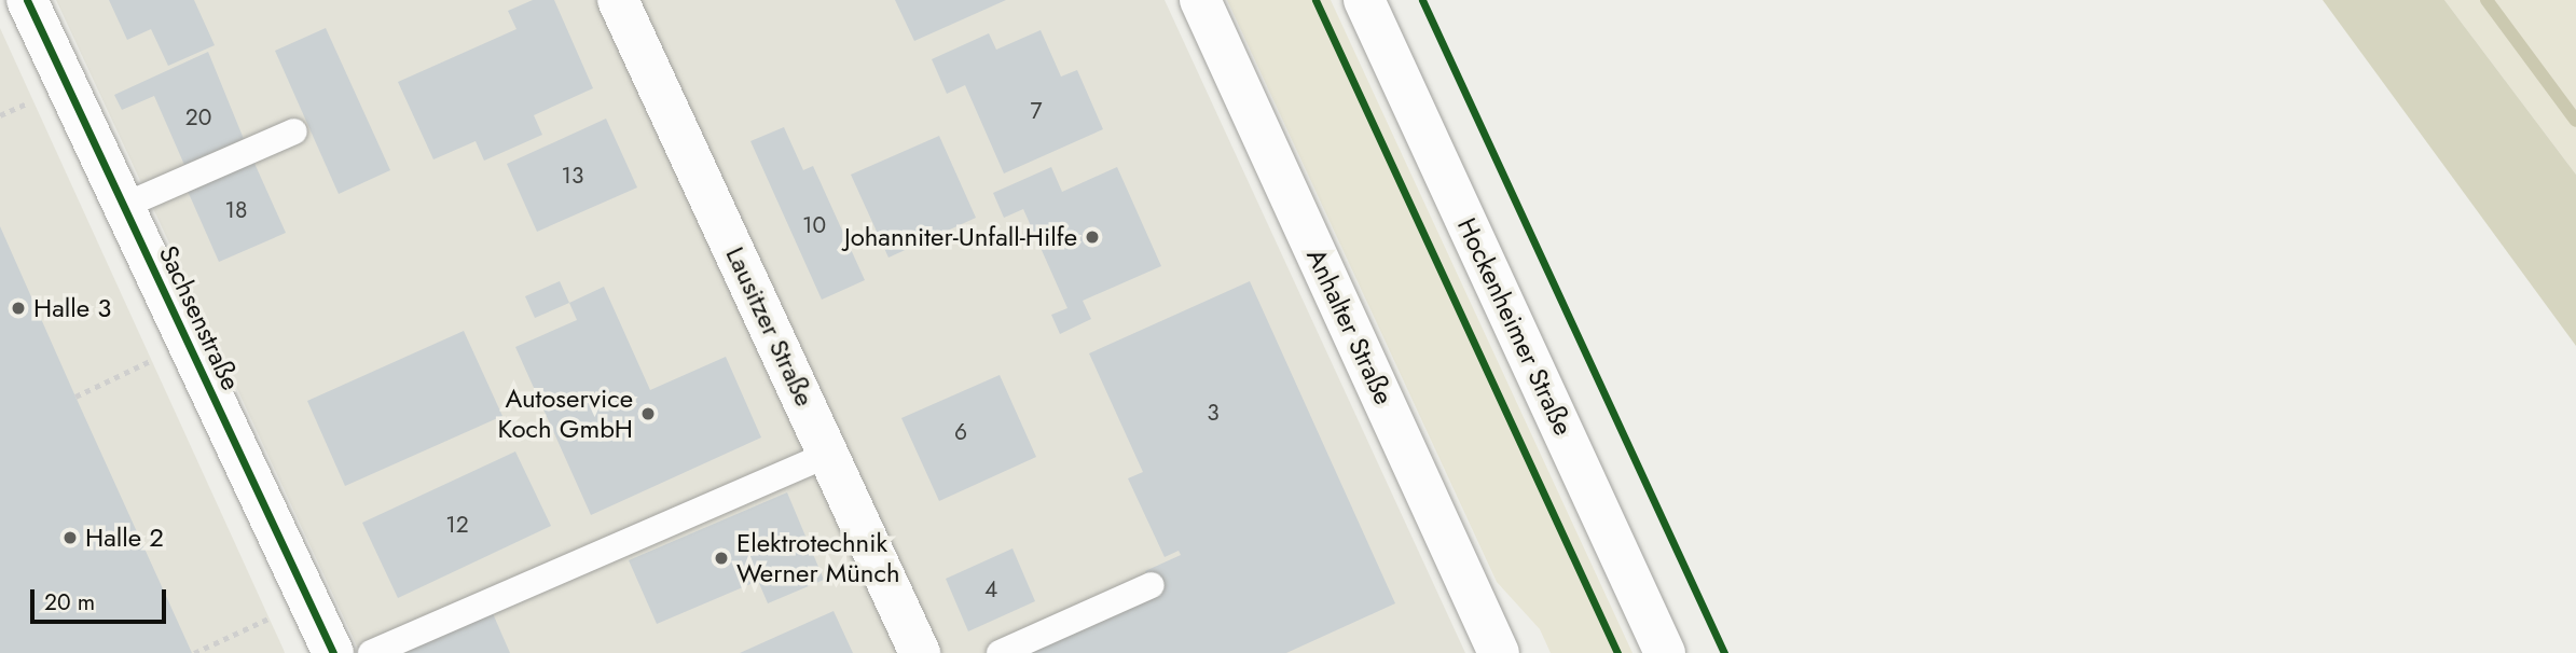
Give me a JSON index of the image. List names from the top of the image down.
{
  "streets": {
    "street": [
      "Sachsenstraße",
      "Lausitzer Straße",
      "Anhalter Straße",
      "Hockenheimer Straße"
    ]
  },
  "places": [
    "Johanniter-Unfall-Hilfe",
    "Halle 3",
    "Autoservice Koch GmbH",
    "Halle 2",
    "Elektrotechnik Werner Münch"
  ],
  "house_numbers": [
    "7",
    "20",
    "13",
    "18",
    "10",
    "3",
    "6",
    "12",
    "4"
  ],
  "scale_bar": "20 m"
}
